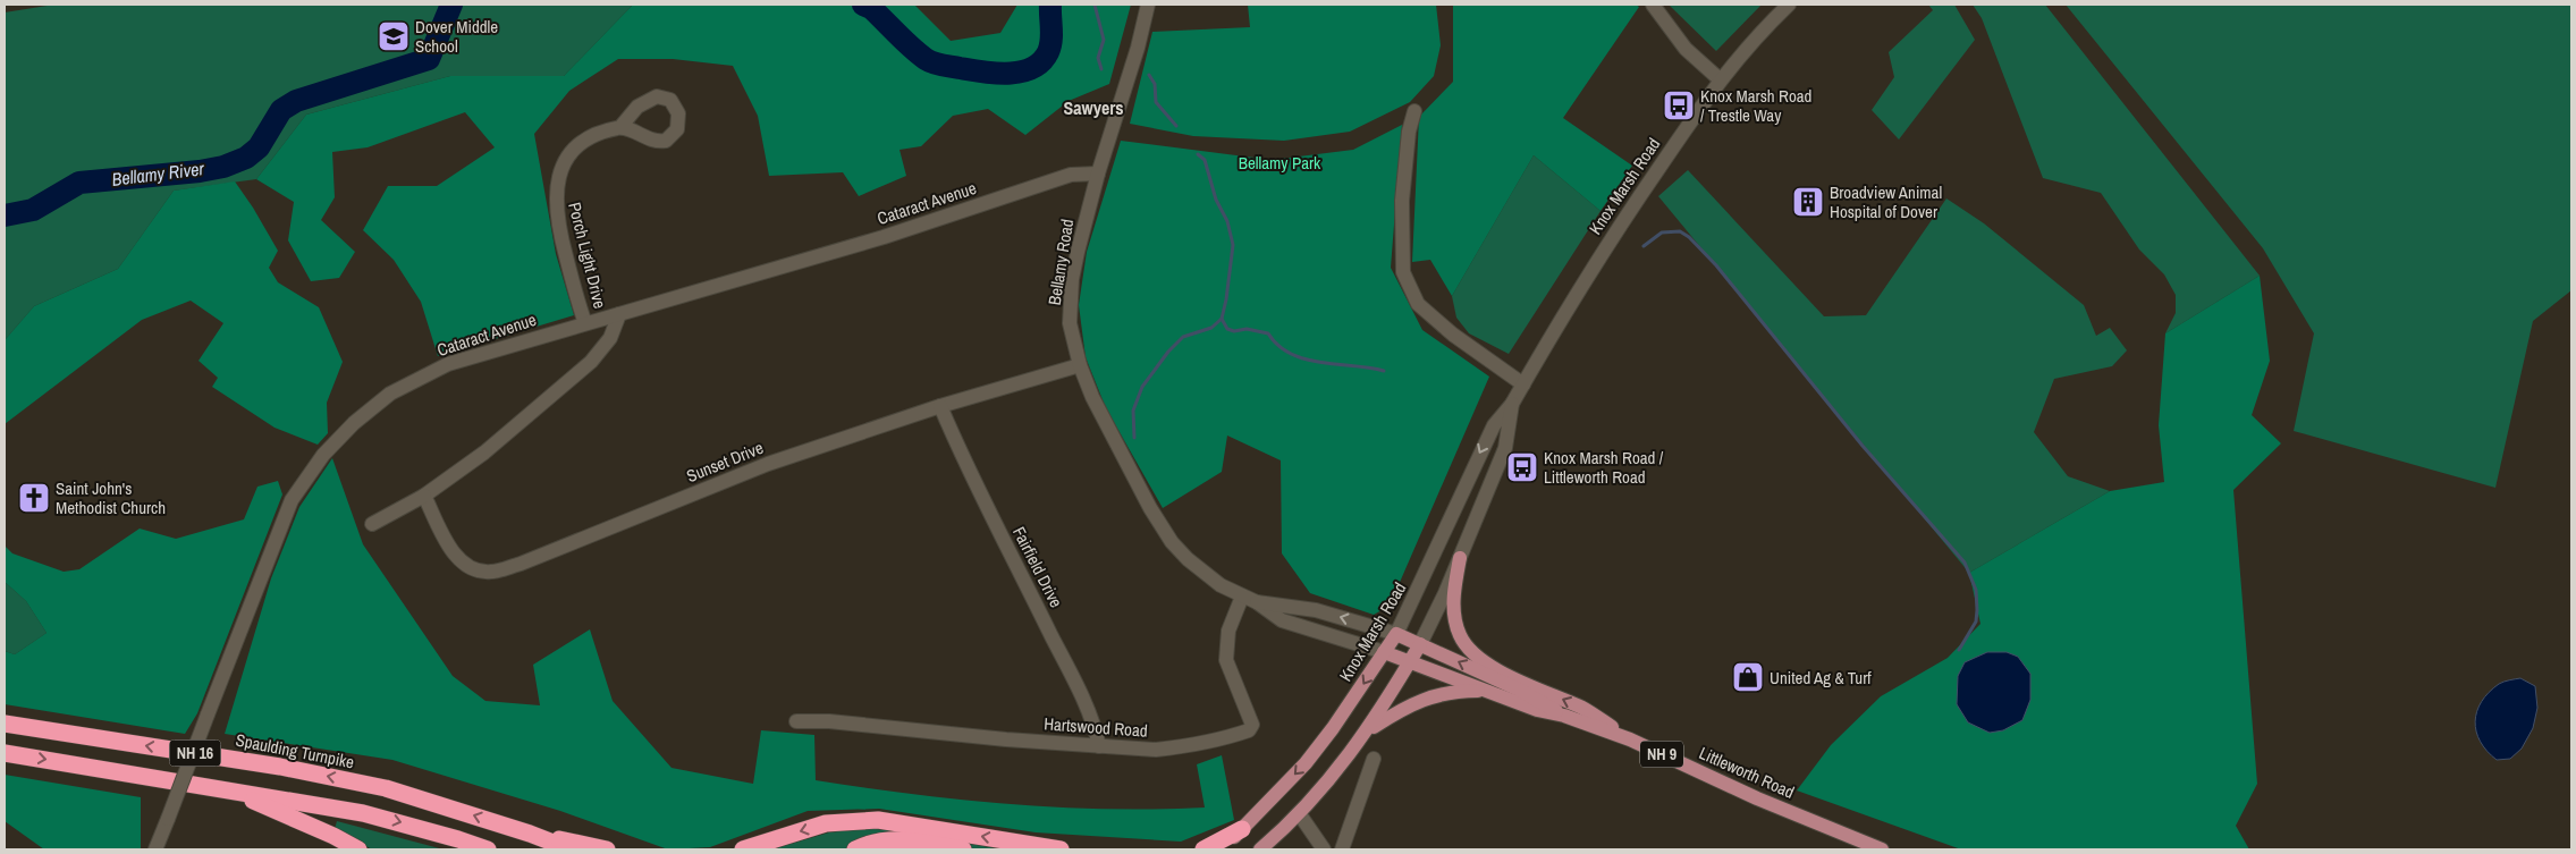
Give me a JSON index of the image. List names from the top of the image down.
{
  "streets": {
    "highway": ["Spaulding Turnpike", "NH 16"],
    "main road": ["Knox Marsh Road", "NH 9", "Littleworth Road"],
    "street": [
      "Cataract Avenue",
      "Porch Light Drive",
      "Bellamy Road",
      "Sunset Drive",
      "Fairfield Drive",
      "Hartswood Road"
    ]
  },
  "crossings": [
    ["Knox Marsh Road", "Bellamy Road"],
    ["Knox Marsh Road", "NH 9"],
    ["Knox Marsh Road", "Littleworth Road"],
    ["Cataract Avenue", "Porch Light Drive"],
    ["Cataract Avenue", "Bellamy Road"],
    ["Bellamy Road", "Sunset Drive"],
    ["Bellamy Road", "Hartswood Road"],
    ["Bellamy Road", "Littleworth Road"],
    ["Sunset Drive", "Fairfield Drive"],
    ["Fairfield Drive", "Hartswood Road"],
    ["NH 9", "Littleworth Road"]
  ],
  "districts": ["Sawyers"],
  "water": ["Bellamy River"],
  "parks": ["Bellamy Park"],
  "places": {
    "school or university": ["Dover Middle School"],
    "bus stop": ["Knox Marsh Road / Trestle Way", "Knox Marsh Road / Littleworth Road"],
    "building": ["Broadview Animal Hospital of Dover"],
    "church": ["Saint John's Methodist Church"],
    "shop": ["United Ag & Turf"]
  }
}
